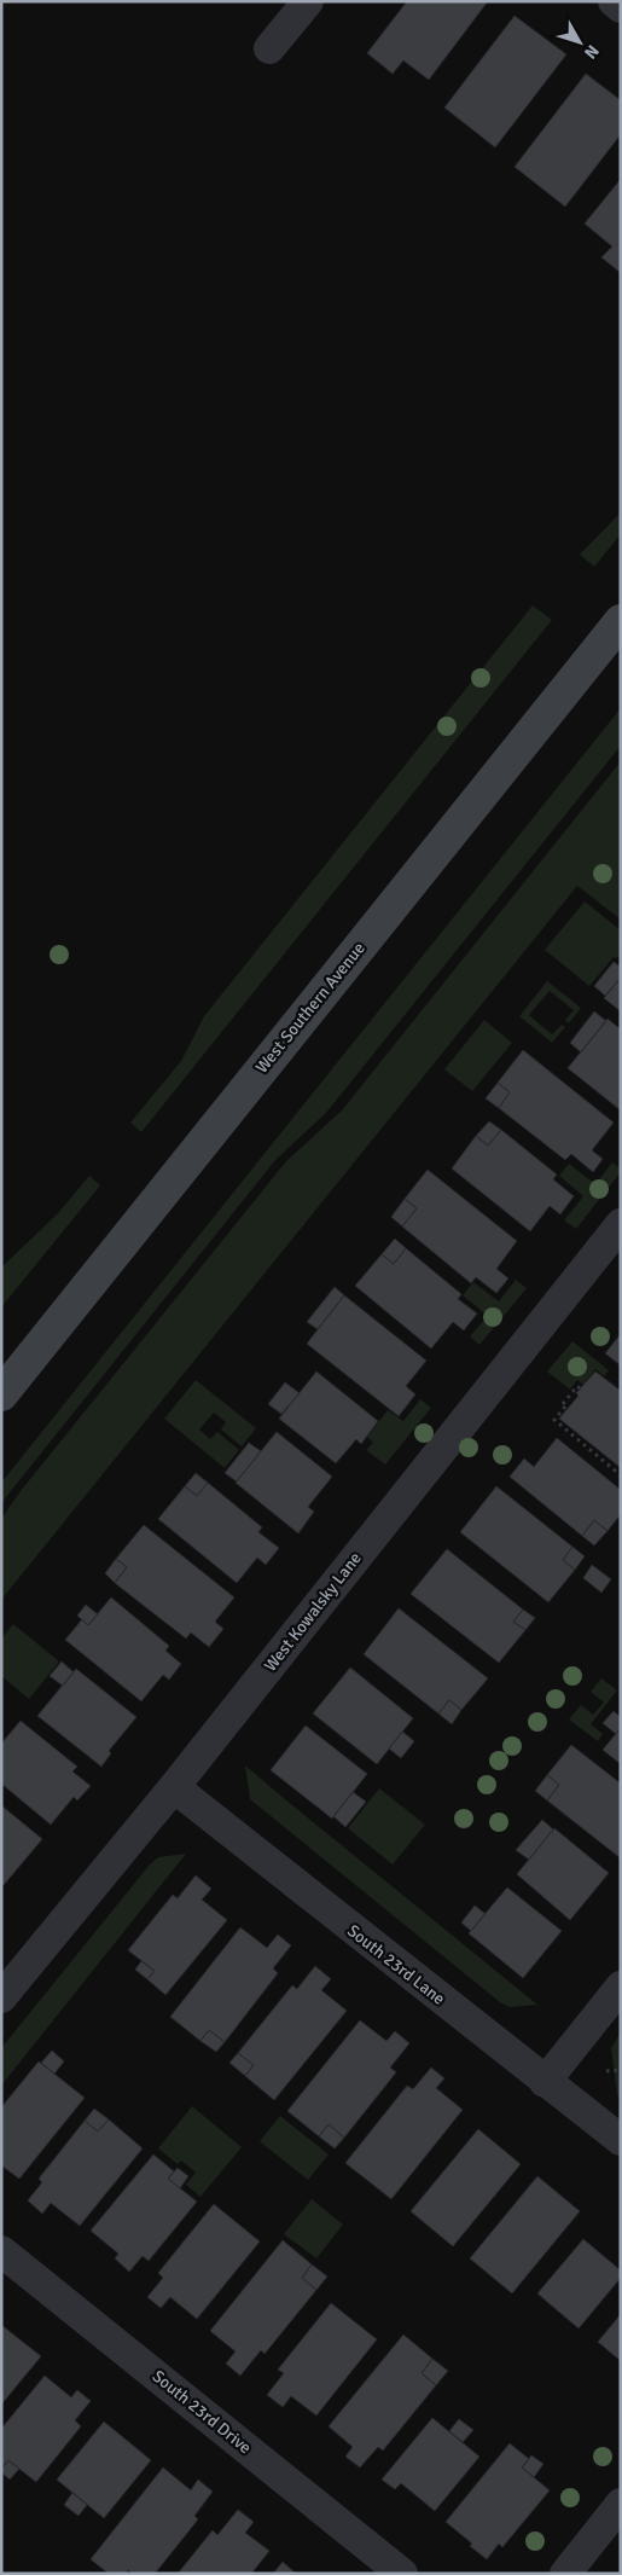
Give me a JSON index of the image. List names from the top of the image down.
{
  "streets": {
    "main road": ["West Southern Avenue"],
    "street": ["West Kowalsky Lane", "South 23rd Lane", "South 23rd Drive"]
  },
  "crossings": [
    ["West Kowalsky Lane", "South 23rd Lane"]
  ],
  "north": "bottom right"
}
